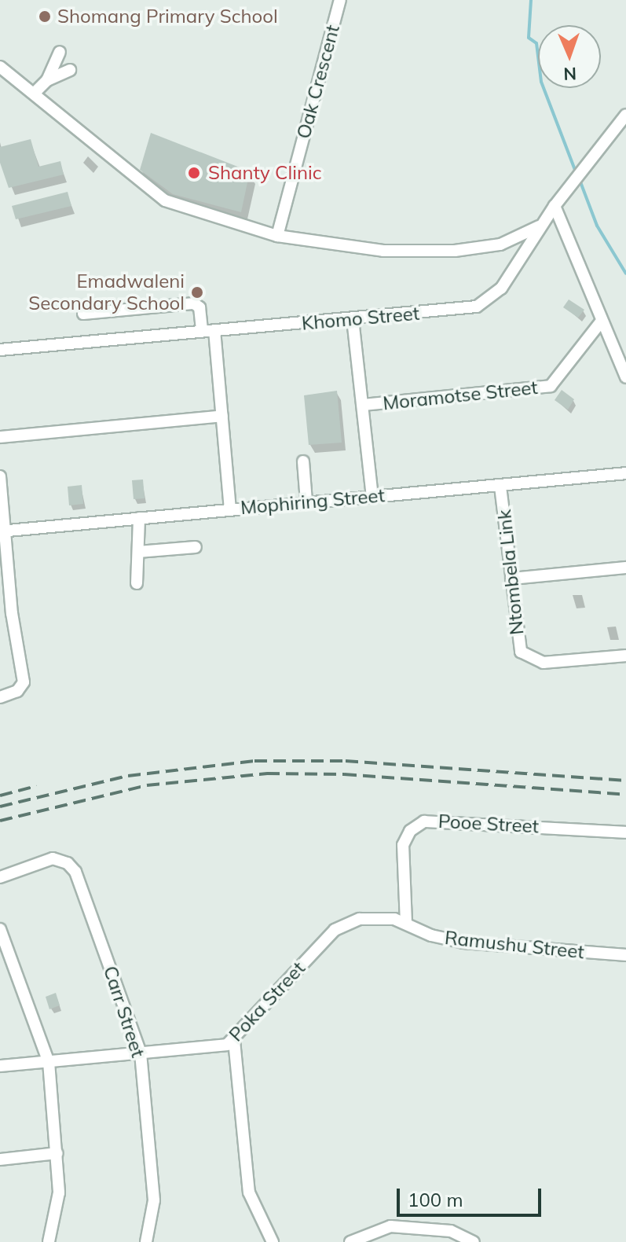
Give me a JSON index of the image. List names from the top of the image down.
{
  "streets": {
    "street": [
      "Oak Crescent",
      "Khomo Street",
      "Moramotse Street",
      "Mophiring Street",
      "Ntombela Link",
      "Pooe Street",
      "Ramushu Street",
      "Poka Street",
      "Carr Street"
    ]
  },
  "crossings": [
    ["Mophiring Street", "Ntombela Link"],
    ["Pooe Street", "Ramushu Street"],
    ["Ramushu Street", "Poka Street"],
    ["Poka Street", "Carr Street"]
  ],
  "places": ["Shomang Primary School", "Shanty Clinic", "Emadwaleni Secondary School"],
  "scale_bar": "100 m",
  "north": "bottom"
}
